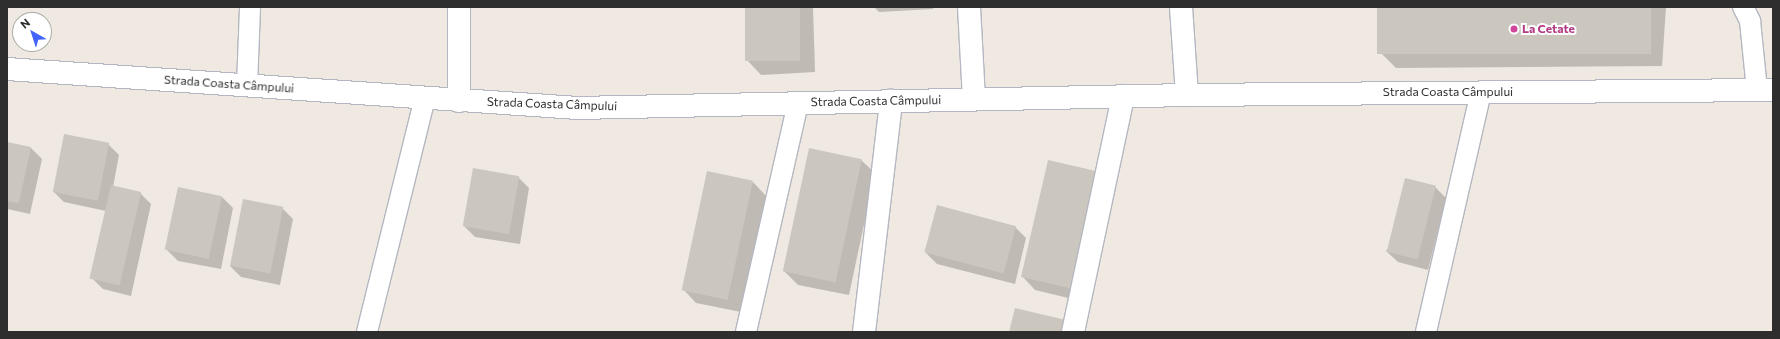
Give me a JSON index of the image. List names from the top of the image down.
{
  "streets": {
    "street": ["Strada Coasta Câmpului"]
  },
  "places": ["La Cetate"],
  "north": "top left"
}
